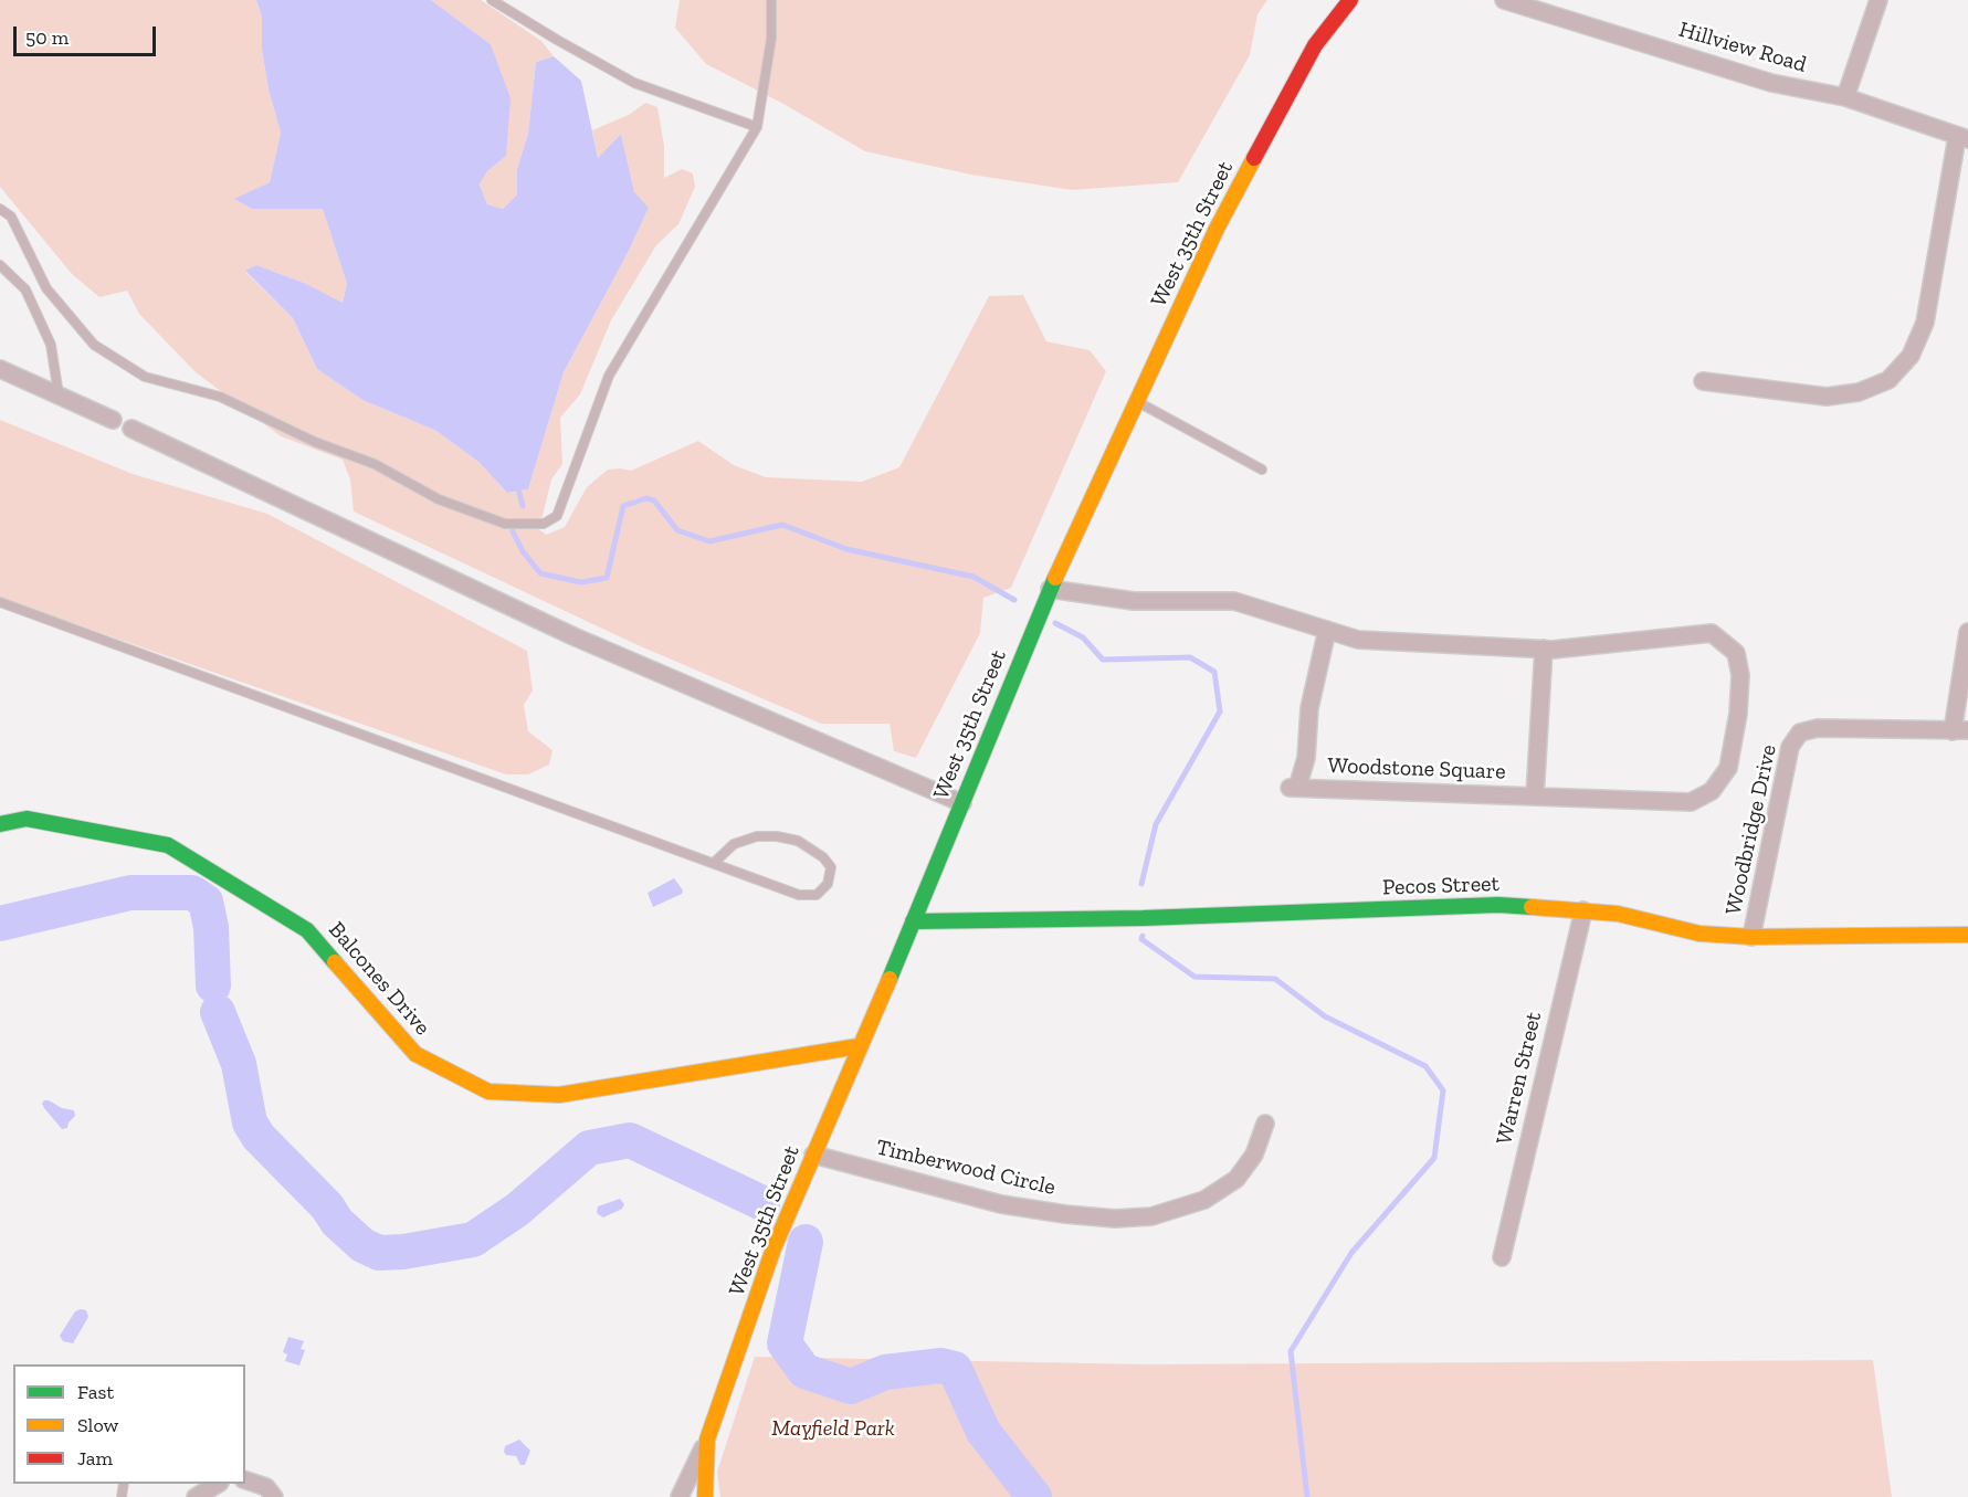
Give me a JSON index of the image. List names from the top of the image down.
{
  "streets": {
    "street": [
      "Hillview Road",
      "West 35th Street",
      "Woodstone Square",
      "Woodbridge Drive",
      "Pecos Street",
      "Balcones Drive",
      "Warren Street",
      "Timberwood Circle"
    ]
  },
  "crossings": [
    ["West 35th Street", "Woodstone Square"],
    ["West 35th Street", "Pecos Street"],
    ["West 35th Street", "Balcones Drive"],
    ["West 35th Street", "Timberwood Circle"],
    ["Woodbridge Drive", "Pecos Street"],
    ["Pecos Street", "Warren Street"]
  ],
  "parks": ["Mayfield Park"],
  "legend": ["Fast", "Slow", "Jam"],
  "scale_bar": "50 m"
}
